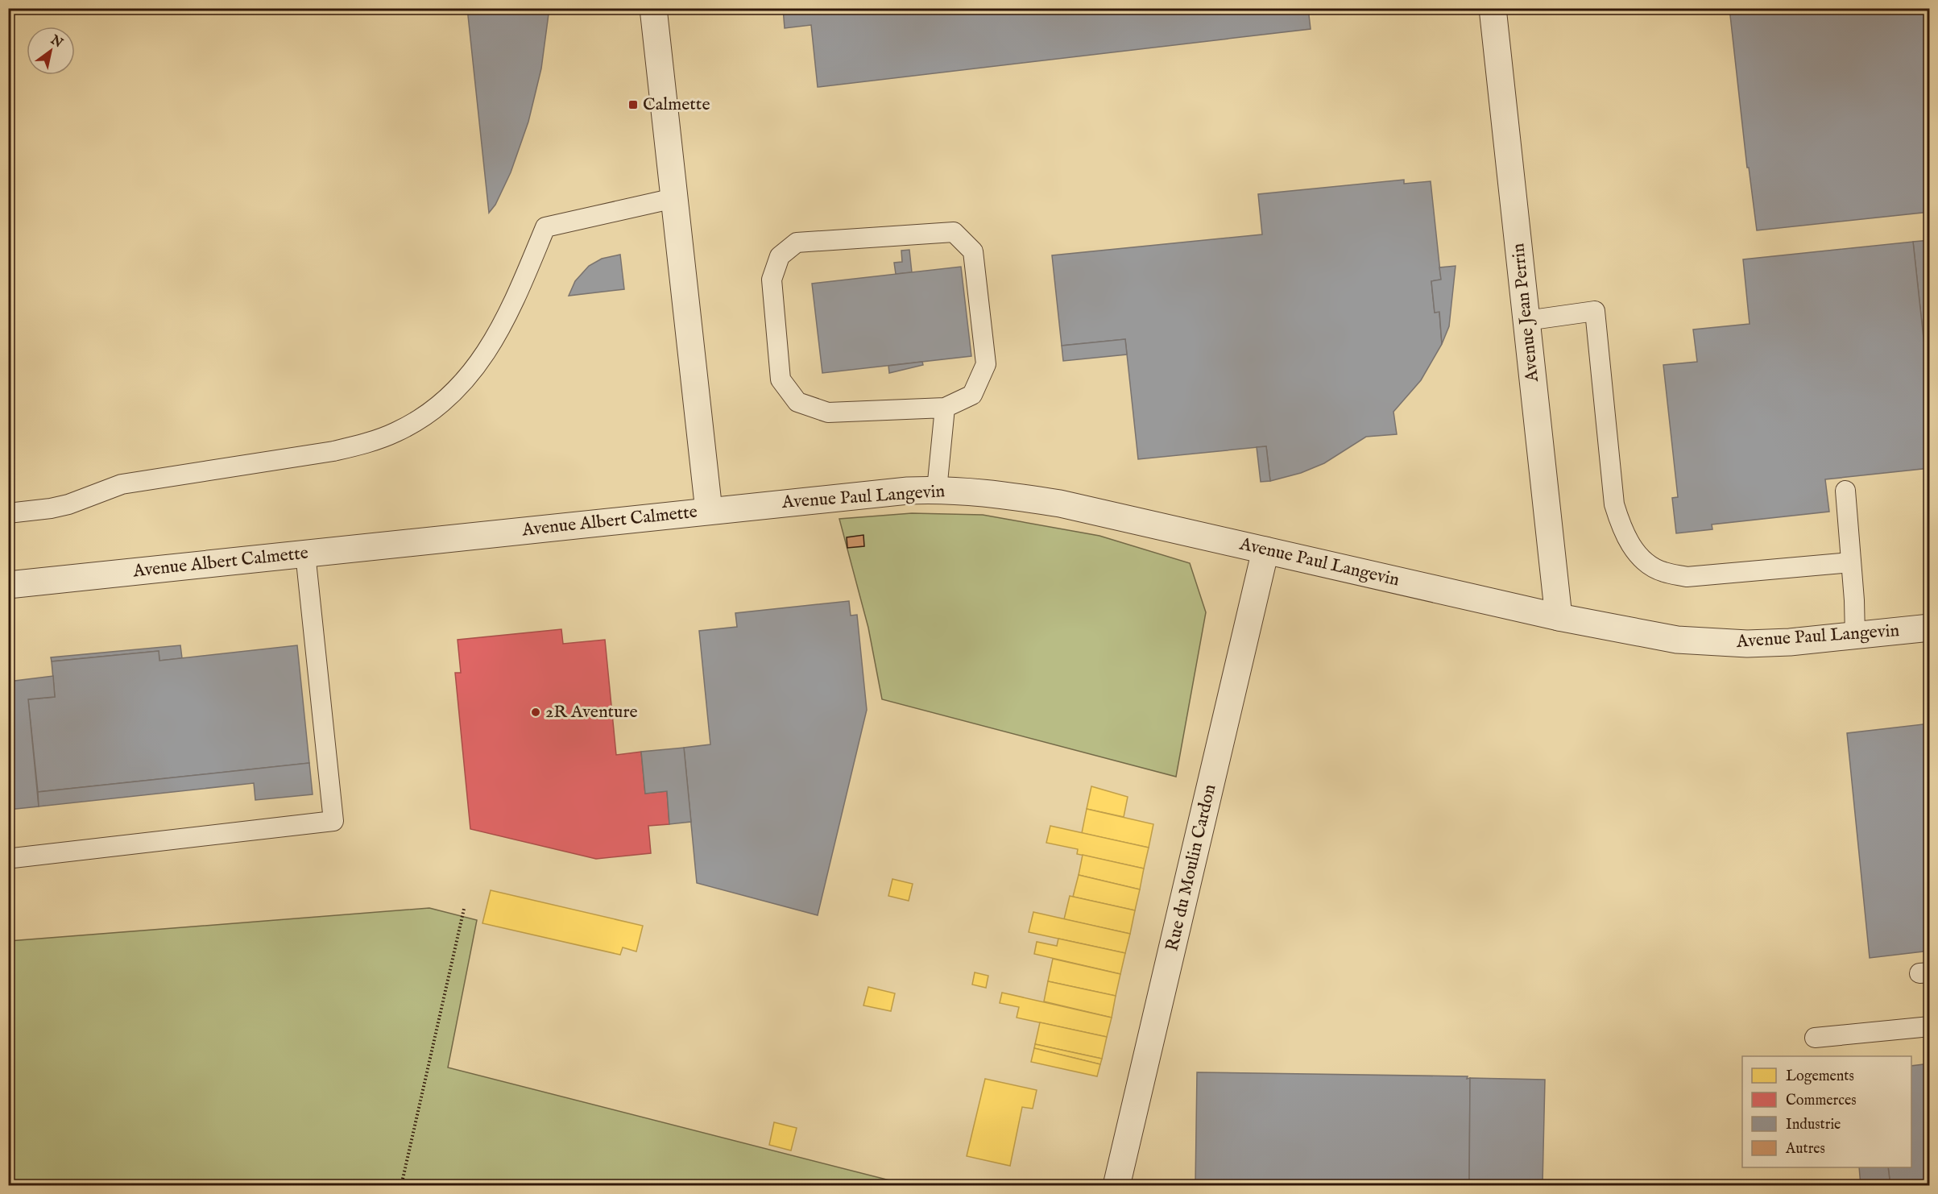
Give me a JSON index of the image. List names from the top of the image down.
{
  "streets": {
    "street": [
      "Avenue Jean Perrin",
      "Avenue Paul Langevin",
      "Avenue Albert Calmette",
      "Rue du Moulin Cardon"
    ]
  },
  "crossings": [
    ["Avenue Jean Perrin", "Avenue Paul Langevin"],
    ["Avenue Paul Langevin", "Avenue Albert Calmette"],
    ["Avenue Paul Langevin", "Rue du Moulin Cardon"]
  ],
  "places": {
    "transit": ["Calmette"],
    "other": ["2R Aventure"]
  },
  "legend": [
    "Logements",
    "Commerces",
    "Industrie",
    "Autres"
  ],
  "north": "top right"
}
